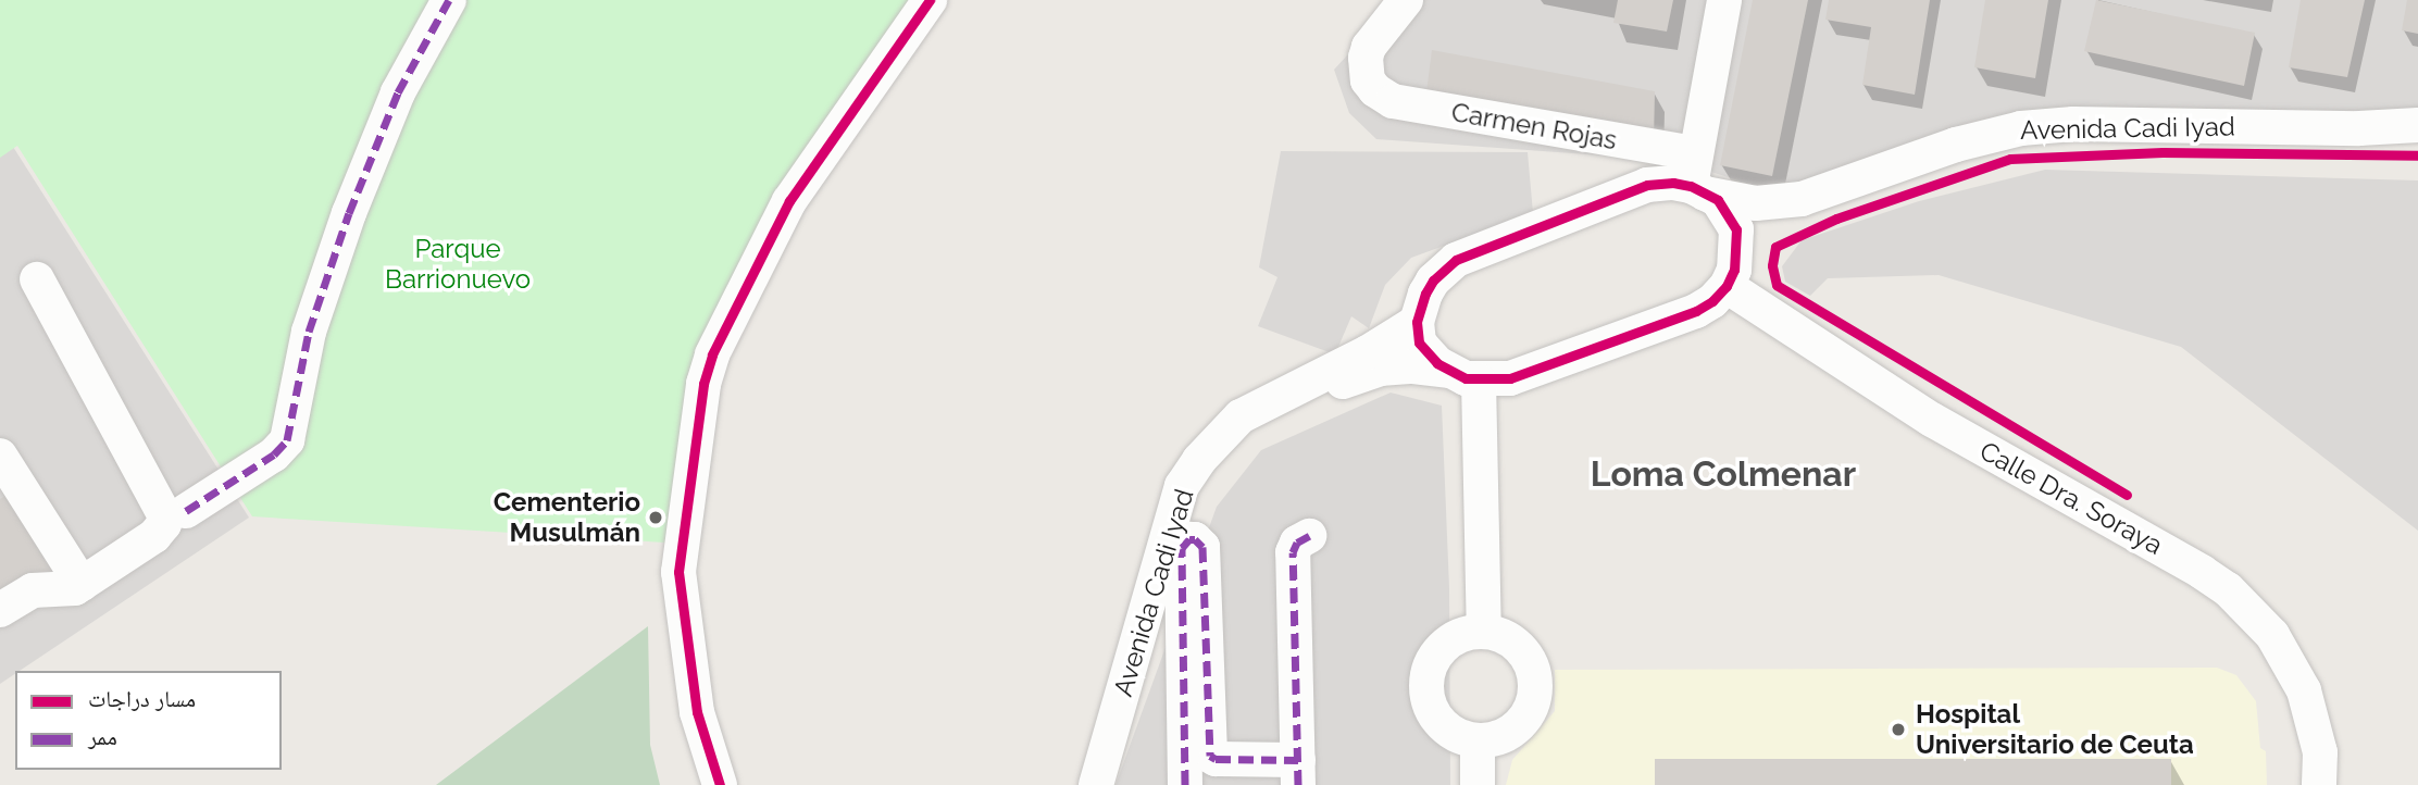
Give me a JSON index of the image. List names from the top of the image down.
{
  "streets": {
    "street": ["Carmen Rojas", "Avenida Cadi Iyad", "Calle Dra. Soraya"]
  },
  "crossings": [
    ["Carmen Rojas", "Avenida Cadi Iyad"],
    ["Avenida Cadi Iyad", "Calle Dra. Soraya"]
  ],
  "districts": ["Loma Colmenar"],
  "parks": ["Parque Barrionuevo"],
  "places": ["Cementerio Musulmán", "Hospital Universitario de Ceuta"],
  "legend": ["مسار دراجات", "ممر"]
}
